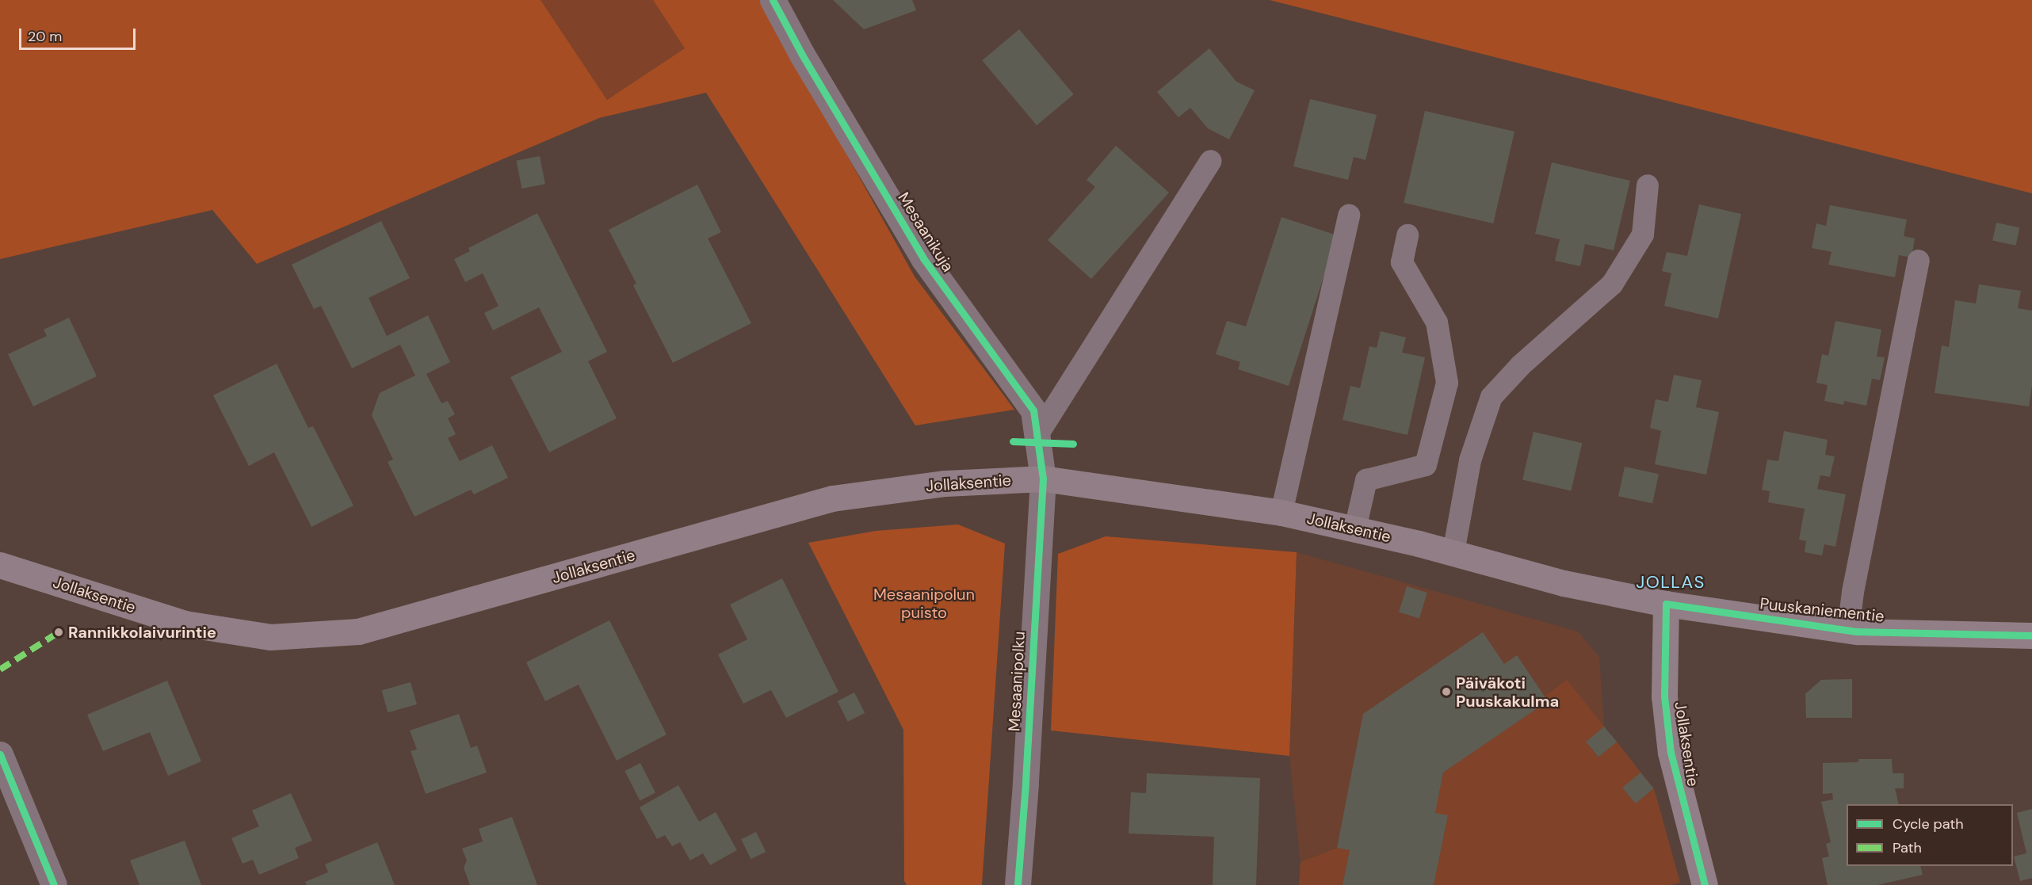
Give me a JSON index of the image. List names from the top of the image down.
{
  "streets": {
    "main road": ["Jollaksentie", "Puuskaniementie"],
    "street": ["Mesaanikuja", "Mesaanipolku"]
  },
  "crossings": [
    ["Mesaanikuja", "Jollaksentie"],
    ["Mesaanikuja", "Mesaanipolku"],
    ["Jollaksentie", "Puuskaniementie"],
    ["Jollaksentie", "Mesaanipolku"]
  ],
  "districts": ["JOLLAS"],
  "parks": ["Mesaanipolun puisto"],
  "places": ["Rannikkolaivurintie", "Päiväkoti Puuskakulma"],
  "legend": ["Cycle path", "Path"],
  "scale_bar": "20 m"
}
